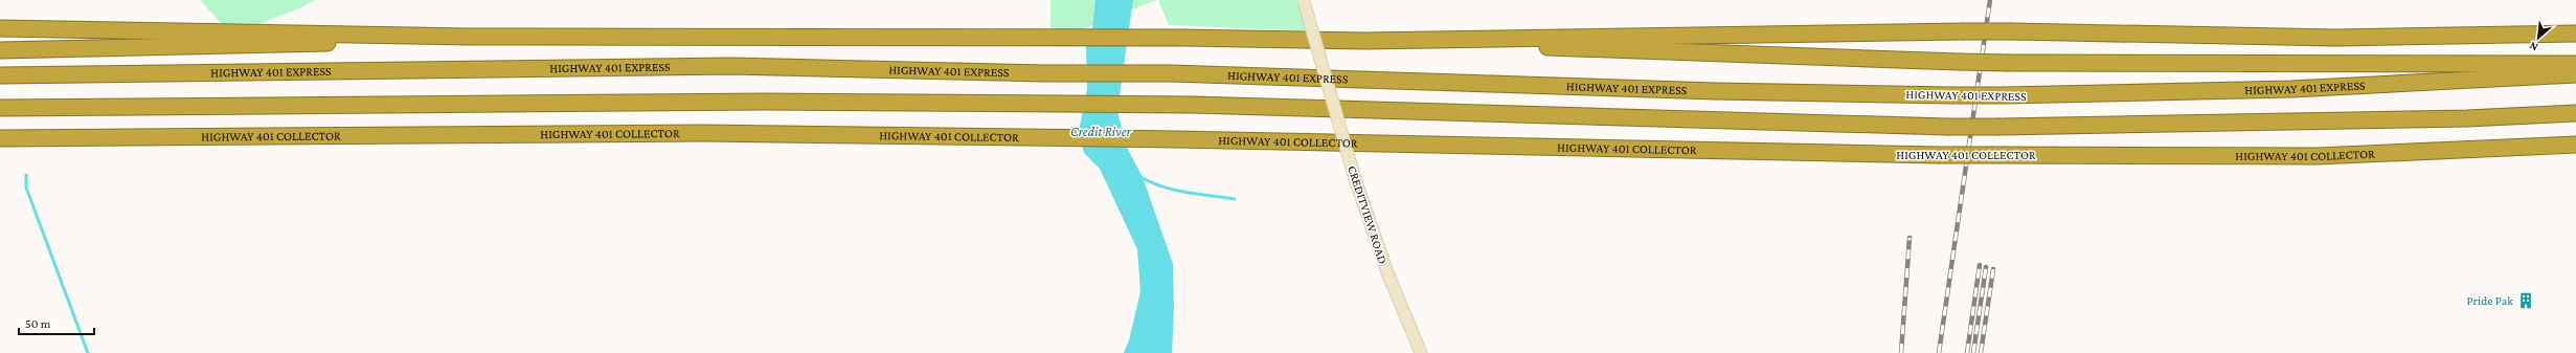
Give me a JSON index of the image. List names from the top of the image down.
{
  "streets": {
    "highway": ["HIGHWAY 401 EXPRESS", "HIGHWAY 401 COLLECTOR"],
    "main road": ["CREDITVIEW ROAD"]
  },
  "water": ["Credit River"],
  "places": {
    "building": ["Pride Pak"]
  },
  "scale_bar": "50 m",
  "north": "bottom left"
}
